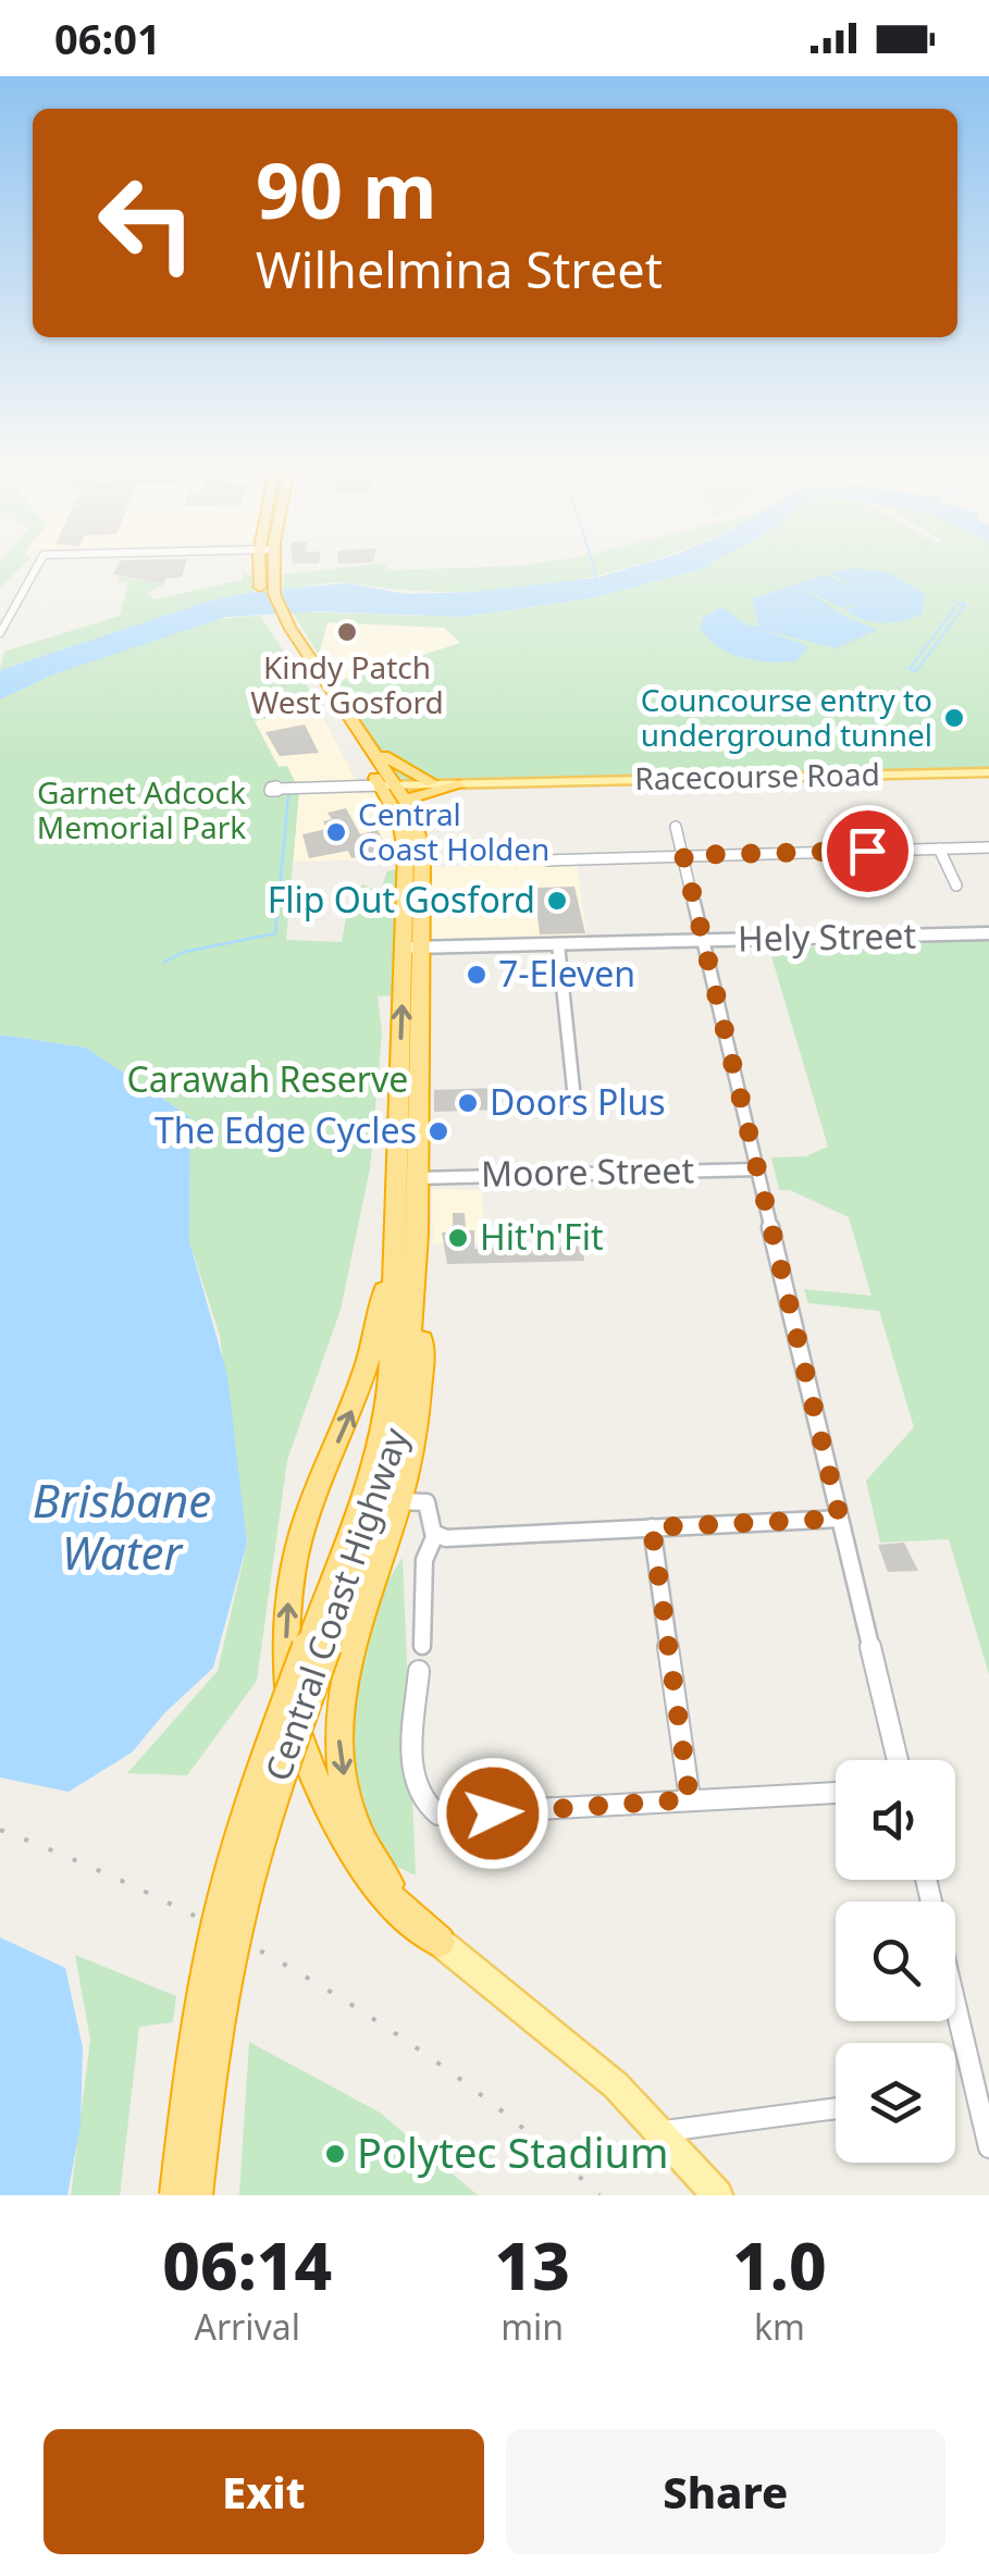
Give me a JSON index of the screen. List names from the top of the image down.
{
  "streets": {
    "highway": ["Central Coast Highway"],
    "main road": ["Racecourse Road"],
    "street": ["Hely Street", "Moore Street"]
  },
  "crossings": [
    ["Racecourse Road", "Central Coast Highway"],
    ["Hely Street", "Central Coast Highway"],
    ["Moore Street", "Central Coast Highway"]
  ],
  "water": ["Brisbane Water"],
  "parks": ["Garnet Adcock Memorial Park", "Carawah Reserve"],
  "places": [
    "Kindy Patch West Gosford",
    "Councourse entry to underground tunnel",
    "Central Coast Holden",
    "Flip Out Gosford",
    "7-Eleven",
    "Doors Plus",
    "The Edge Cycles",
    "Hit'n'Fit",
    "Polytec Stadium"
  ],
  "page": {
    "status": "06:01",
    "turn": ["90 m", "Wilhelmina Street"],
    "eta": [
      "06:14",
      "Arrival",
      "13",
      "min",
      "1.0",
      "km"
    ],
    "buttons": ["Exit", "Share"]
  }
}
